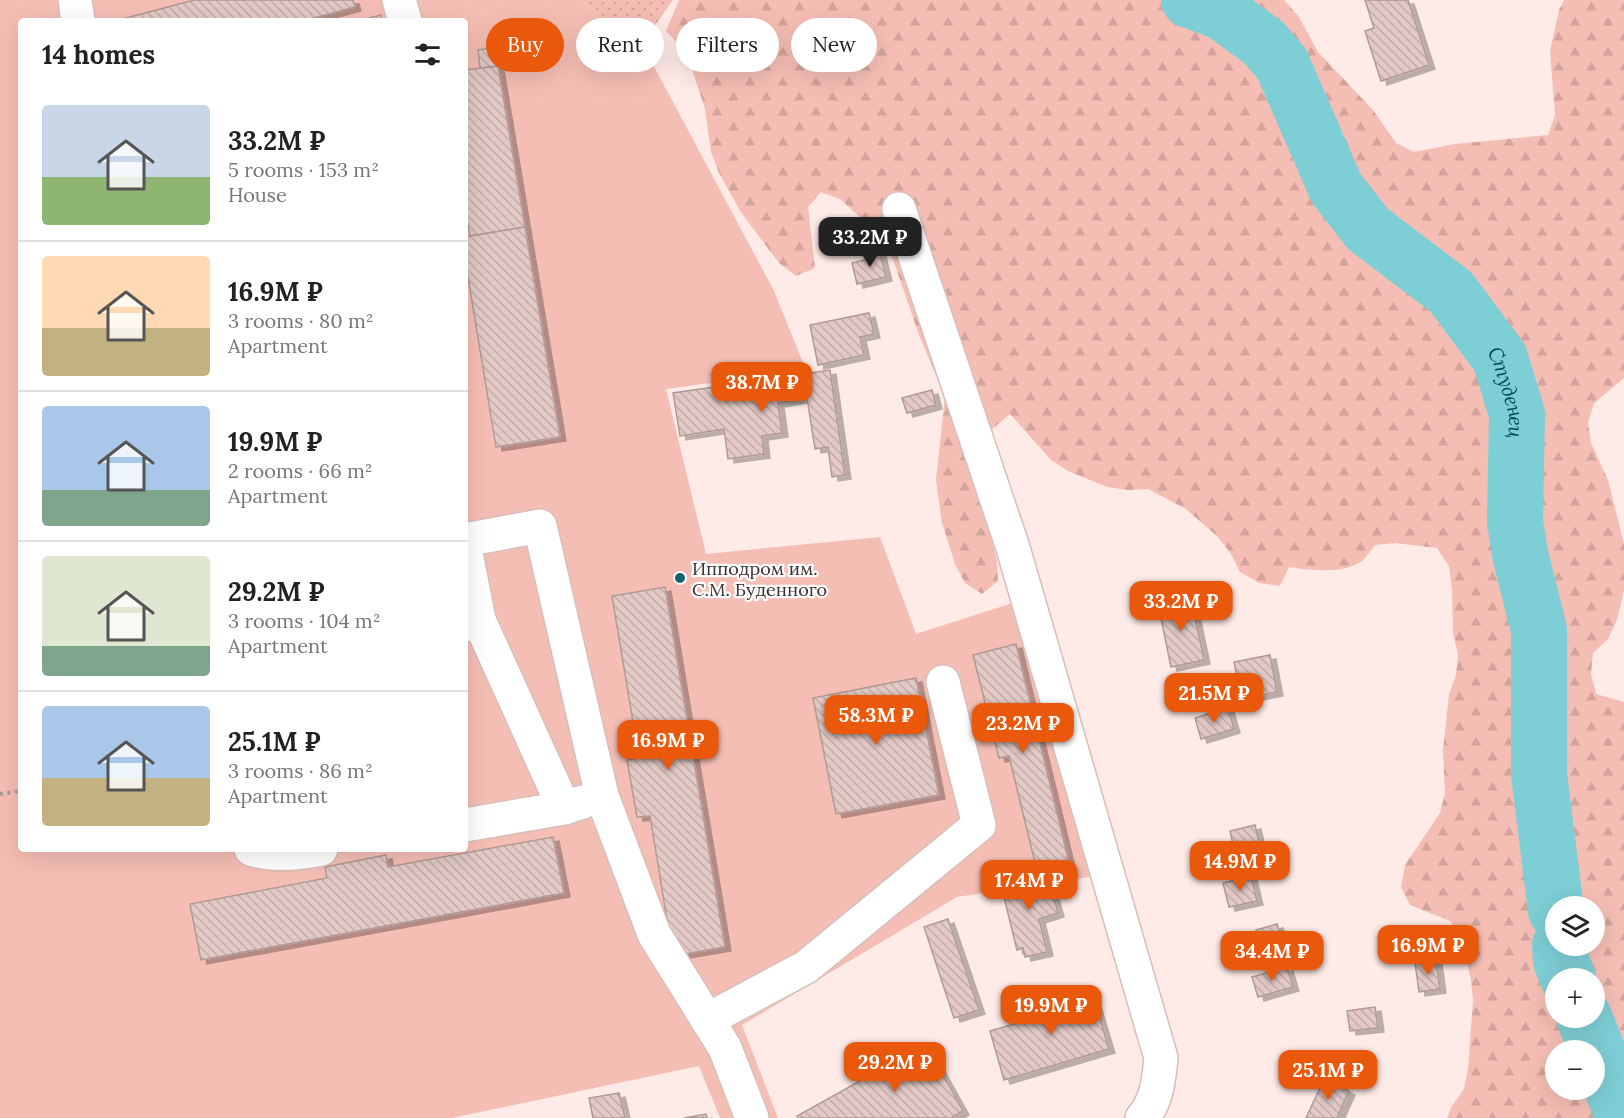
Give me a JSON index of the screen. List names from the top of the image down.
{
  "water": ["Студенец"],
  "places": ["Ипподром им. С.М. Буденного"],
  "page": {
    "chip": [
      "Buy",
      "Rent",
      "Filters",
      "New"
    ],
    "heading": "14 homes",
    "list": [
      {
        "name": "33.2M ₽",
        "note": "5 rooms · 153 m² · House"
      },
      {
        "name": "16.9M ₽",
        "note": "3 rooms · 80 m² · Apartment"
      },
      {
        "name": "19.9M ₽",
        "note": "2 rooms · 66 m² · Apartment"
      },
      {
        "name": "29.2M ₽",
        "note": "3 rooms · 104 m² · Apartment"
      },
      {
        "name": "25.1M ₽",
        "note": "3 rooms · 86 m² · Apartment"
      }
    ],
    "price": [
      "33.2M ₽",
      "38.7M ₽",
      "33.2M ₽",
      "21.5M ₽",
      "58.3M ₽",
      "23.2M ₽",
      "16.9M ₽",
      "14.9M ₽",
      "17.4M ₽",
      "16.9M ₽",
      "34.4M ₽",
      "19.9M ₽",
      "29.2M ₽",
      "25.1M ₽"
    ],
    "map_buttons": ["+", "−"]
  }
}
